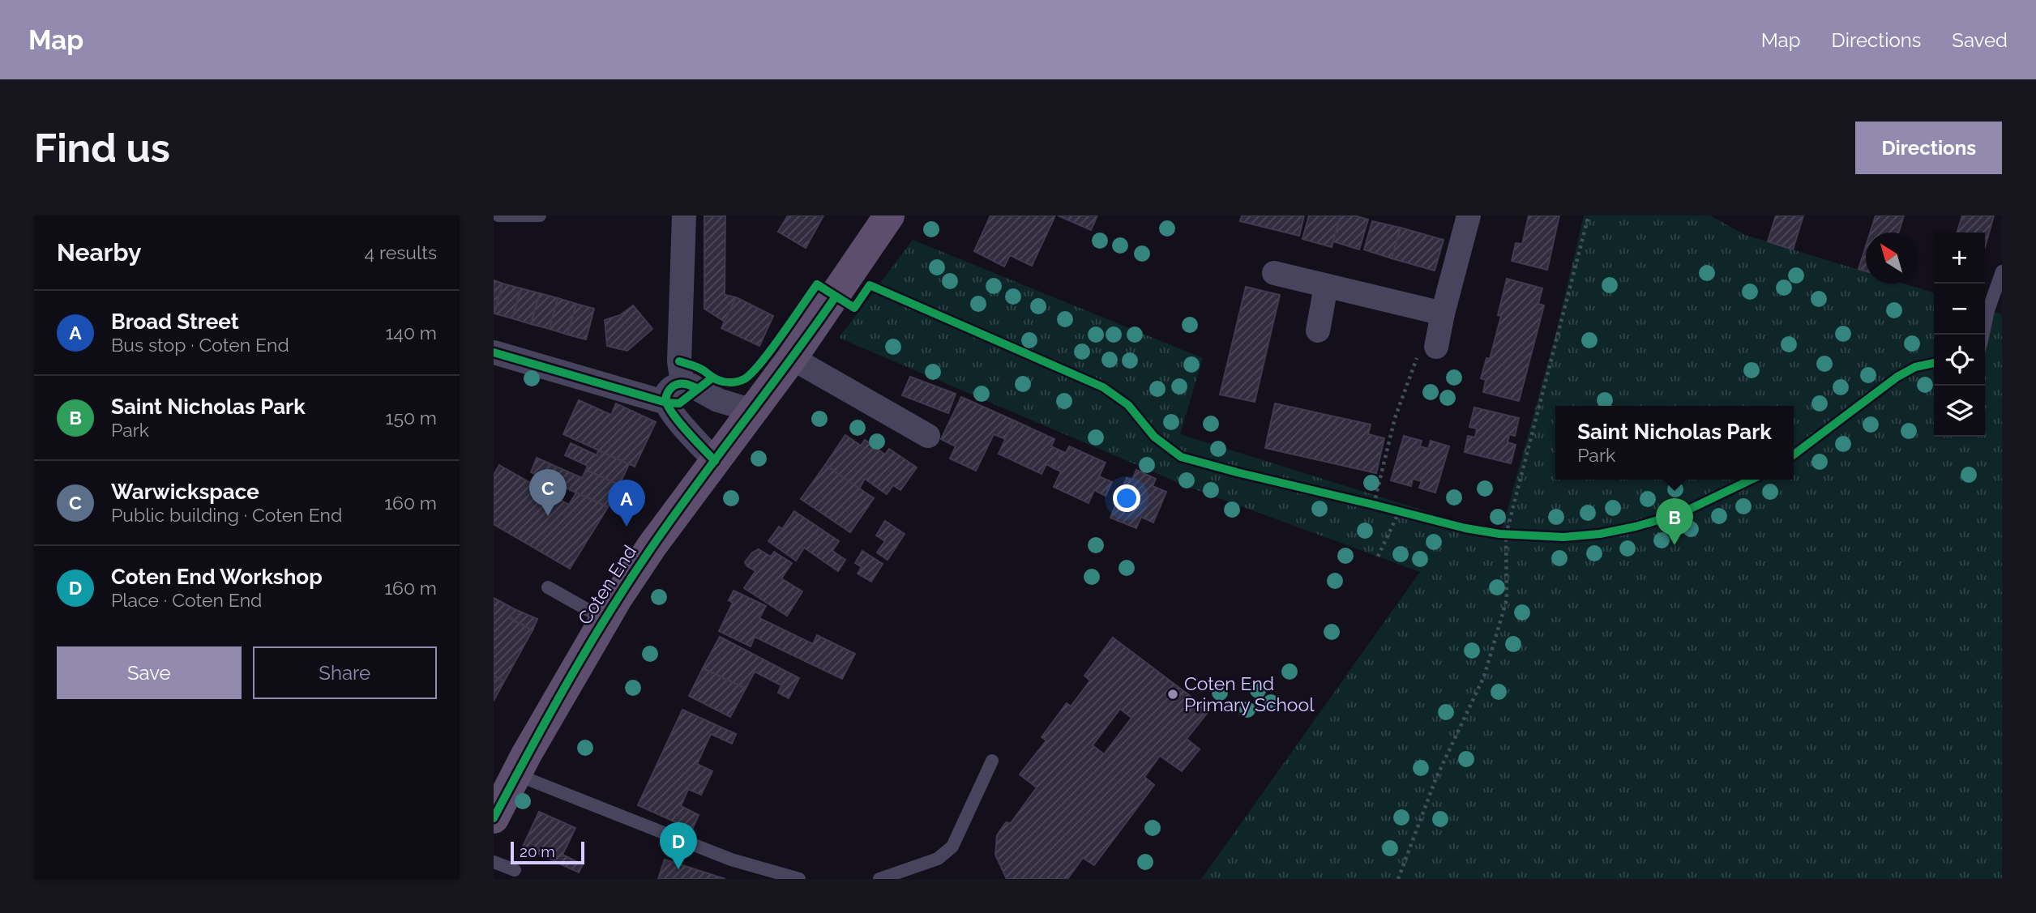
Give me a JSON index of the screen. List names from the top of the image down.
{
  "streets": {
    "main road": ["Coten End"]
  },
  "places": ["Coten End Primary School"],
  "scale_bar": "20 m",
  "north": "top left",
  "page": {
    "header": "Map",
    "nav": ["Map", "Directions", "Saved"],
    "buttons": [
      "Directions",
      ["Save", "Share"]
    ],
    "title": "Find us",
    "heading": ["Nearby", "4 results"],
    "map_buttons": ["+", "−"],
    "list": [
      {
        "mark": "A",
        "name": "Broad Street",
        "note": "Bus stop · Coten End",
        "value": "140 m"
      },
      {
        "mark": "B",
        "name": "Saint Nicholas Park",
        "note": "Park",
        "value": "150 m"
      },
      {
        "mark": "C",
        "name": "Warwickspace",
        "note": "Public building · Coten End",
        "value": "160 m"
      },
      {
        "mark": "D",
        "name": "Coten End Workshop",
        "note": "Place · Coten End",
        "value": "160 m"
      }
    ],
    "popup": ["Saint Nicholas Park", "Park"],
    "pins": [
      "C",
      "A",
      "B",
      "D"
    ],
    "scale": "20 m"
  }
}
